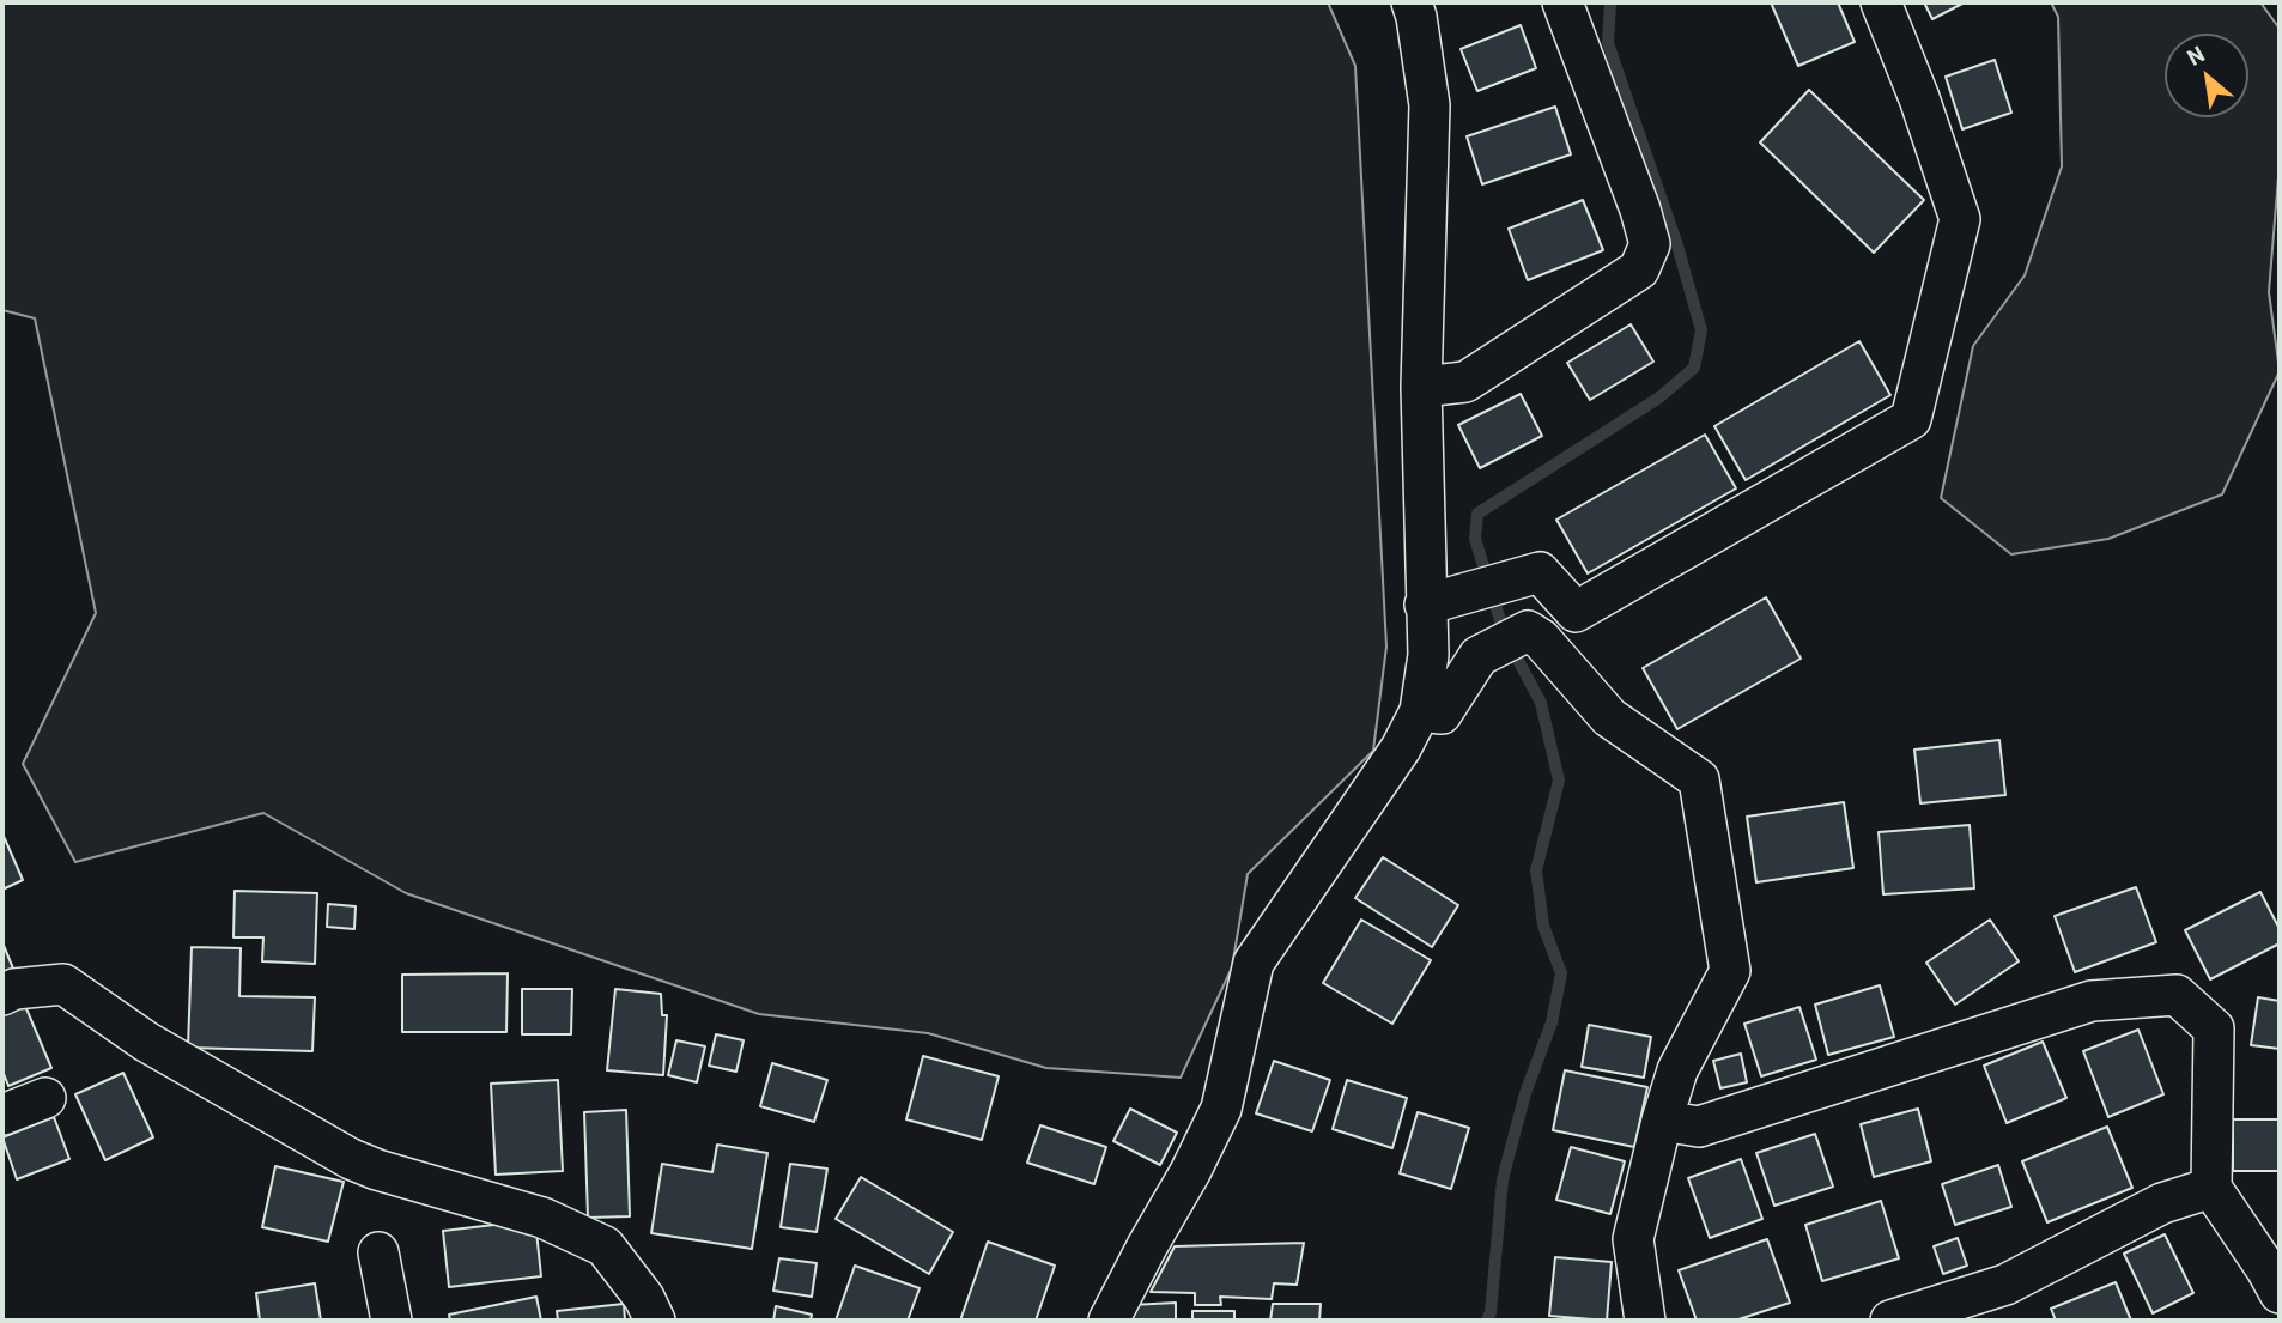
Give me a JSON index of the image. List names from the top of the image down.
{
  "north": "top left"
}
